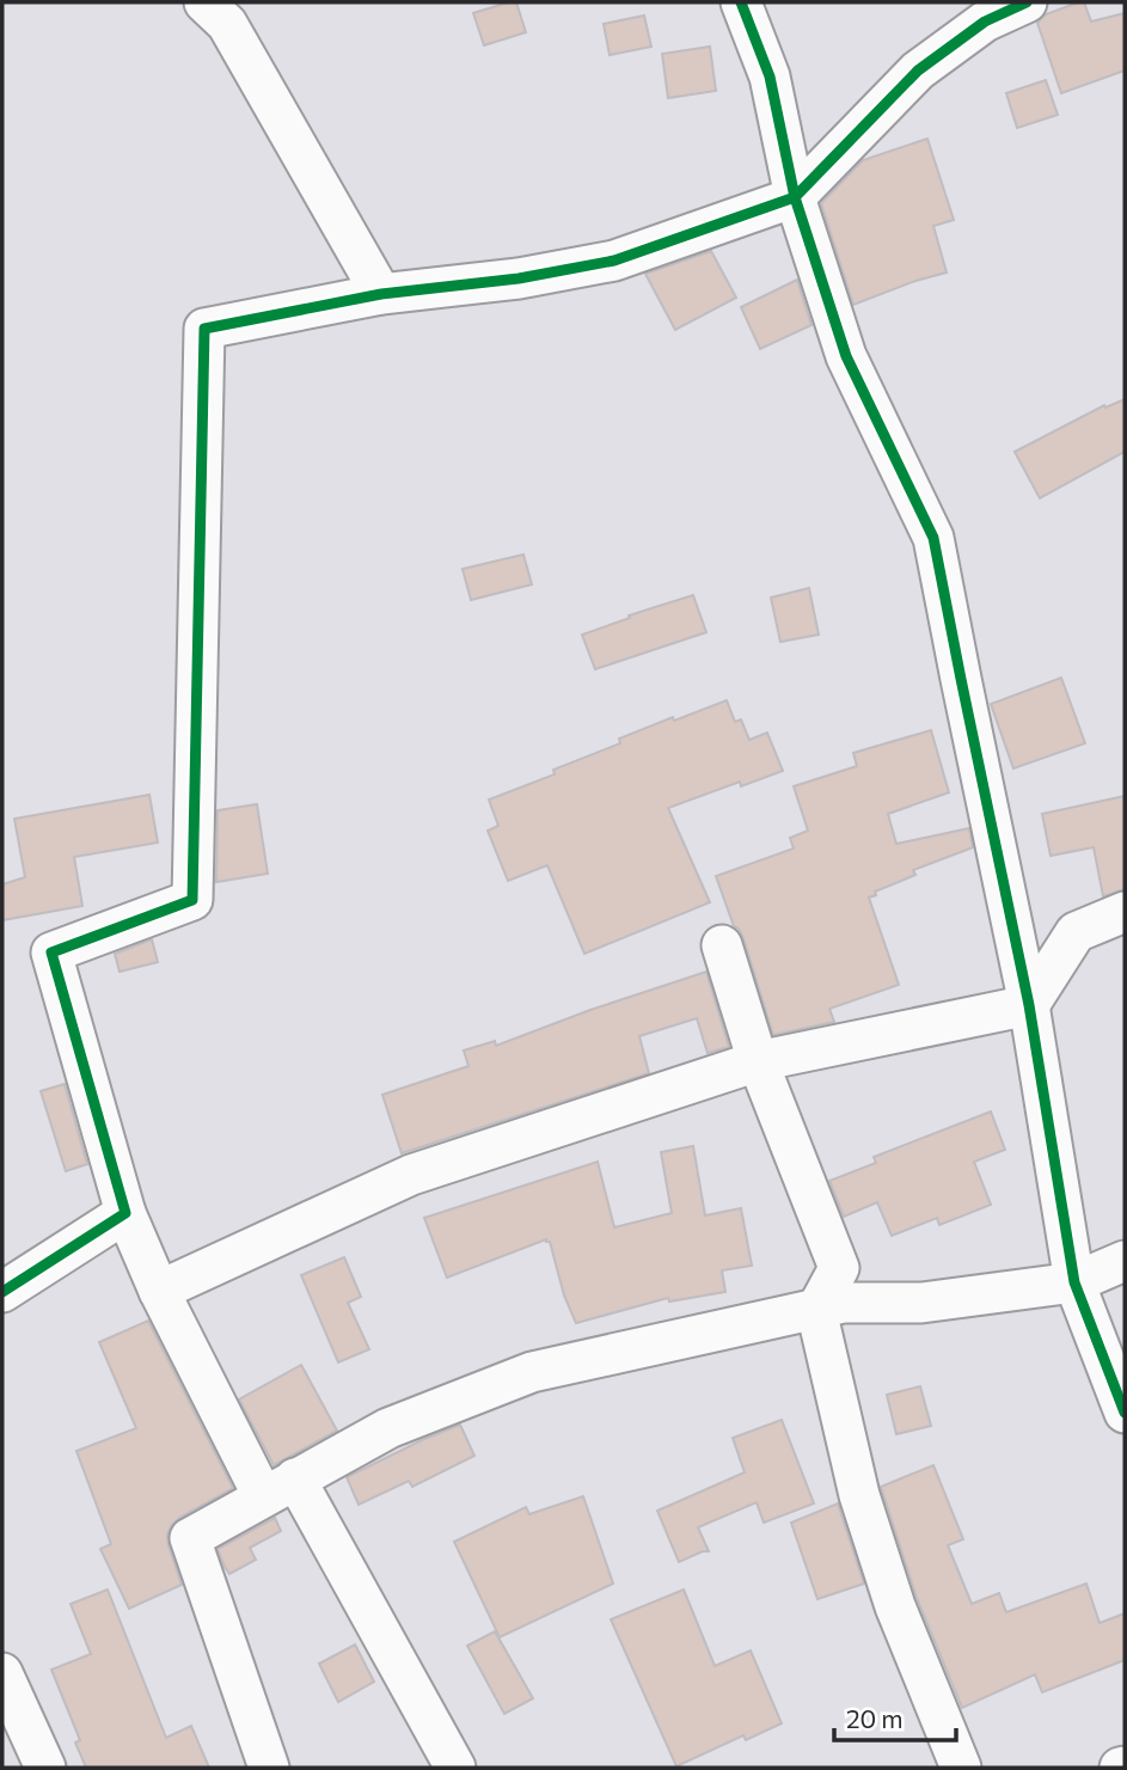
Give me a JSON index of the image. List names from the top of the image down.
{
  "scale_bar": "20 m"
}
